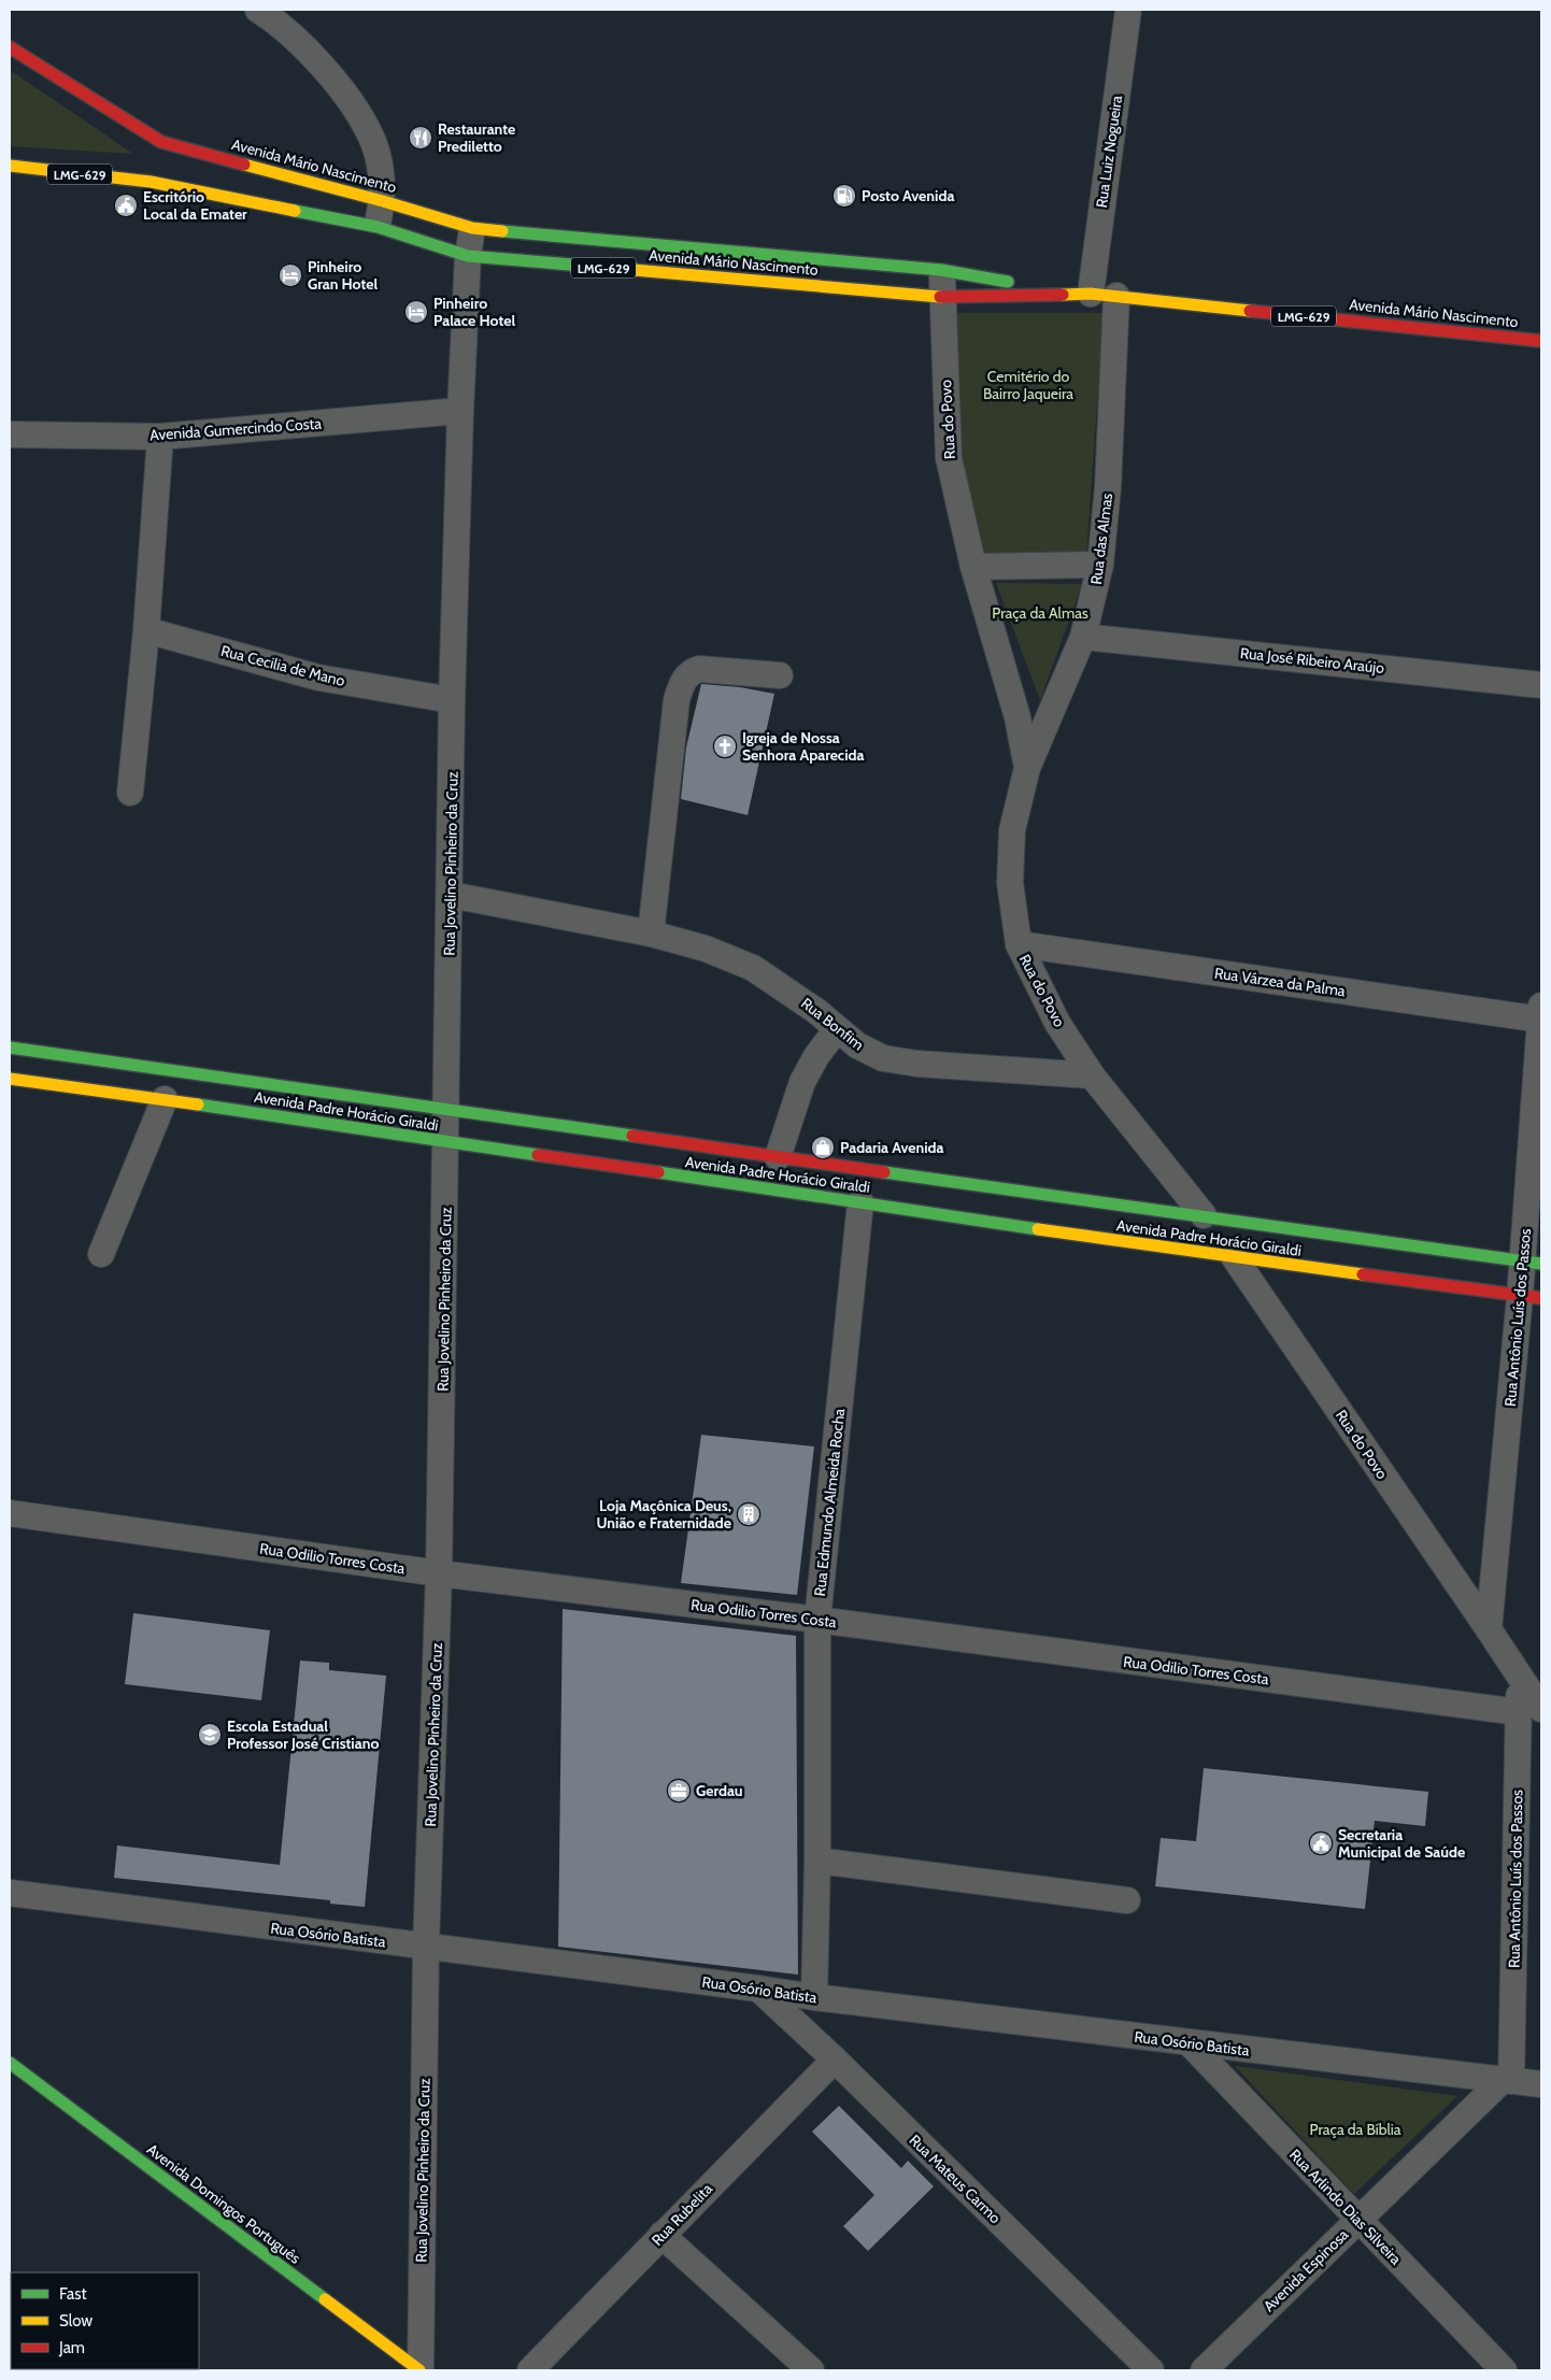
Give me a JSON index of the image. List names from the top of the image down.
{
  "streets": {
    "main road": [
      "Avenida Mário Nascimento",
      "LMG-629",
      "Avenida Padre Horácio Giraldi",
      "Avenida Domingos Português"
    ],
    "street": [
      "Rua Luiz Nogueira",
      "Rua do Povo",
      "Avenida Gumercindo Costa",
      "Rua das Almas",
      "Rua José Ribeiro Araújo",
      "Rua Cecilia de Mano",
      "Rua Jovelino Pinheiro da Cruz",
      "Rua Várzea da Palma",
      "Rua Bonfim",
      "Rua Antônio Luís dos Passos",
      "Rua Edmundo Almeida Rocha",
      "Rua Odilio Torres Costa",
      "Rua Osório Batista",
      "Rua Mateus Carmo",
      "Rua Arlindo Dias Silveira",
      "Rua Rubelita",
      "Avenida Espinosa"
    ]
  },
  "crossings": [
    ["Rua Luiz Nogueira", "Avenida Mário Nascimento"],
    ["Avenida Mário Nascimento", "Rua do Povo"],
    ["Avenida Mário Nascimento", "Rua das Almas"],
    ["Avenida Mário Nascimento", "Rua Jovelino Pinheiro da Cruz"],
    ["Rua do Povo", "Rua das Almas"],
    ["Rua do Povo", "Rua Várzea da Palma"],
    ["Rua do Povo", "Rua Bonfim"],
    ["Rua do Povo", "Avenida Padre Horácio Giraldi"],
    ["Rua do Povo", "Rua Antônio Luís dos Passos"],
    ["Avenida Gumercindo Costa", "Rua Jovelino Pinheiro da Cruz"],
    ["Rua das Almas", "Rua José Ribeiro Araújo"],
    ["Rua Cecilia de Mano", "Rua Jovelino Pinheiro da Cruz"],
    ["Rua Jovelino Pinheiro da Cruz", "Rua Bonfim"],
    ["Rua Jovelino Pinheiro da Cruz", "Avenida Padre Horácio Giraldi"],
    ["Rua Jovelino Pinheiro da Cruz", "Rua Odilio Torres Costa"],
    ["Rua Jovelino Pinheiro da Cruz", "Rua Osório Batista"],
    ["Rua Jovelino Pinheiro da Cruz", "Avenida Domingos Português"],
    ["Rua Várzea da Palma", "Rua Antônio Luís dos Passos"],
    ["Avenida Padre Horácio Giraldi", "Rua Antônio Luís dos Passos"],
    ["Avenida Padre Horácio Giraldi", "Rua Edmundo Almeida Rocha"],
    ["Rua Antônio Luís dos Passos", "Rua Odilio Torres Costa"],
    ["Rua Antônio Luís dos Passos", "Rua Osório Batista"],
    ["Rua Antônio Luís dos Passos", "Avenida Espinosa"],
    ["Rua Edmundo Almeida Rocha", "Rua Odilio Torres Costa"],
    ["Rua Edmundo Almeida Rocha", "Rua Osório Batista"],
    ["Rua Osório Batista", "Rua Mateus Carmo"],
    ["Rua Osório Batista", "Rua Arlindo Dias Silveira"],
    ["Rua Osório Batista", "Avenida Espinosa"],
    ["Rua Mateus Carmo", "Rua Rubelita"],
    ["Rua Arlindo Dias Silveira", "Avenida Espinosa"]
  ],
  "parks": ["Cemitério do Bairro Jaqueira", "Praça da Almas", "Praça da Bíblia"],
  "places": {
    "restaurant": ["Restaurante Prediletto"],
    "fuel station": ["Posto Avenida"],
    "public building": ["Escritório Local da Emater", "Secretaria Municipal de Saúde"],
    "hotel": ["Pinheiro Gran Hotel", "Pinheiro Palace Hotel"],
    "church": ["Igreja de Nossa Senhora Aparecida"],
    "shop": ["Padaria Avenida"],
    "building": ["Loja Maçônica Deus, União e Fraternidade"],
    "school or university": ["Escola Estadual Professor José Cristiano"],
    "office": ["Gerdau"]
  },
  "legend": ["Fast", "Slow", "Jam"]
}
